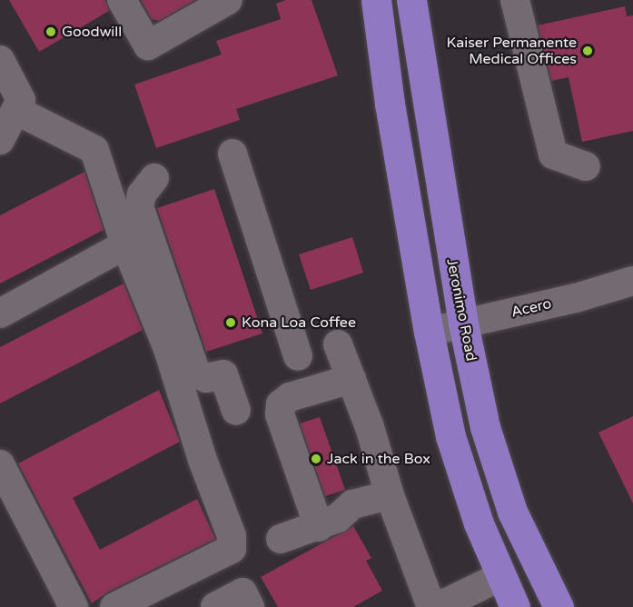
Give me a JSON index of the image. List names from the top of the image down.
{
  "streets": {
    "main road": ["Jeronimo Road"],
    "street": ["Acero"]
  },
  "crossings": [
    ["Acero", "Jeronimo Road"]
  ],
  "places": [
    "Goodwill",
    "Kaiser Permanente Medical Offices",
    "Kona Loa Coffee",
    "Jack in the Box"
  ]
}
